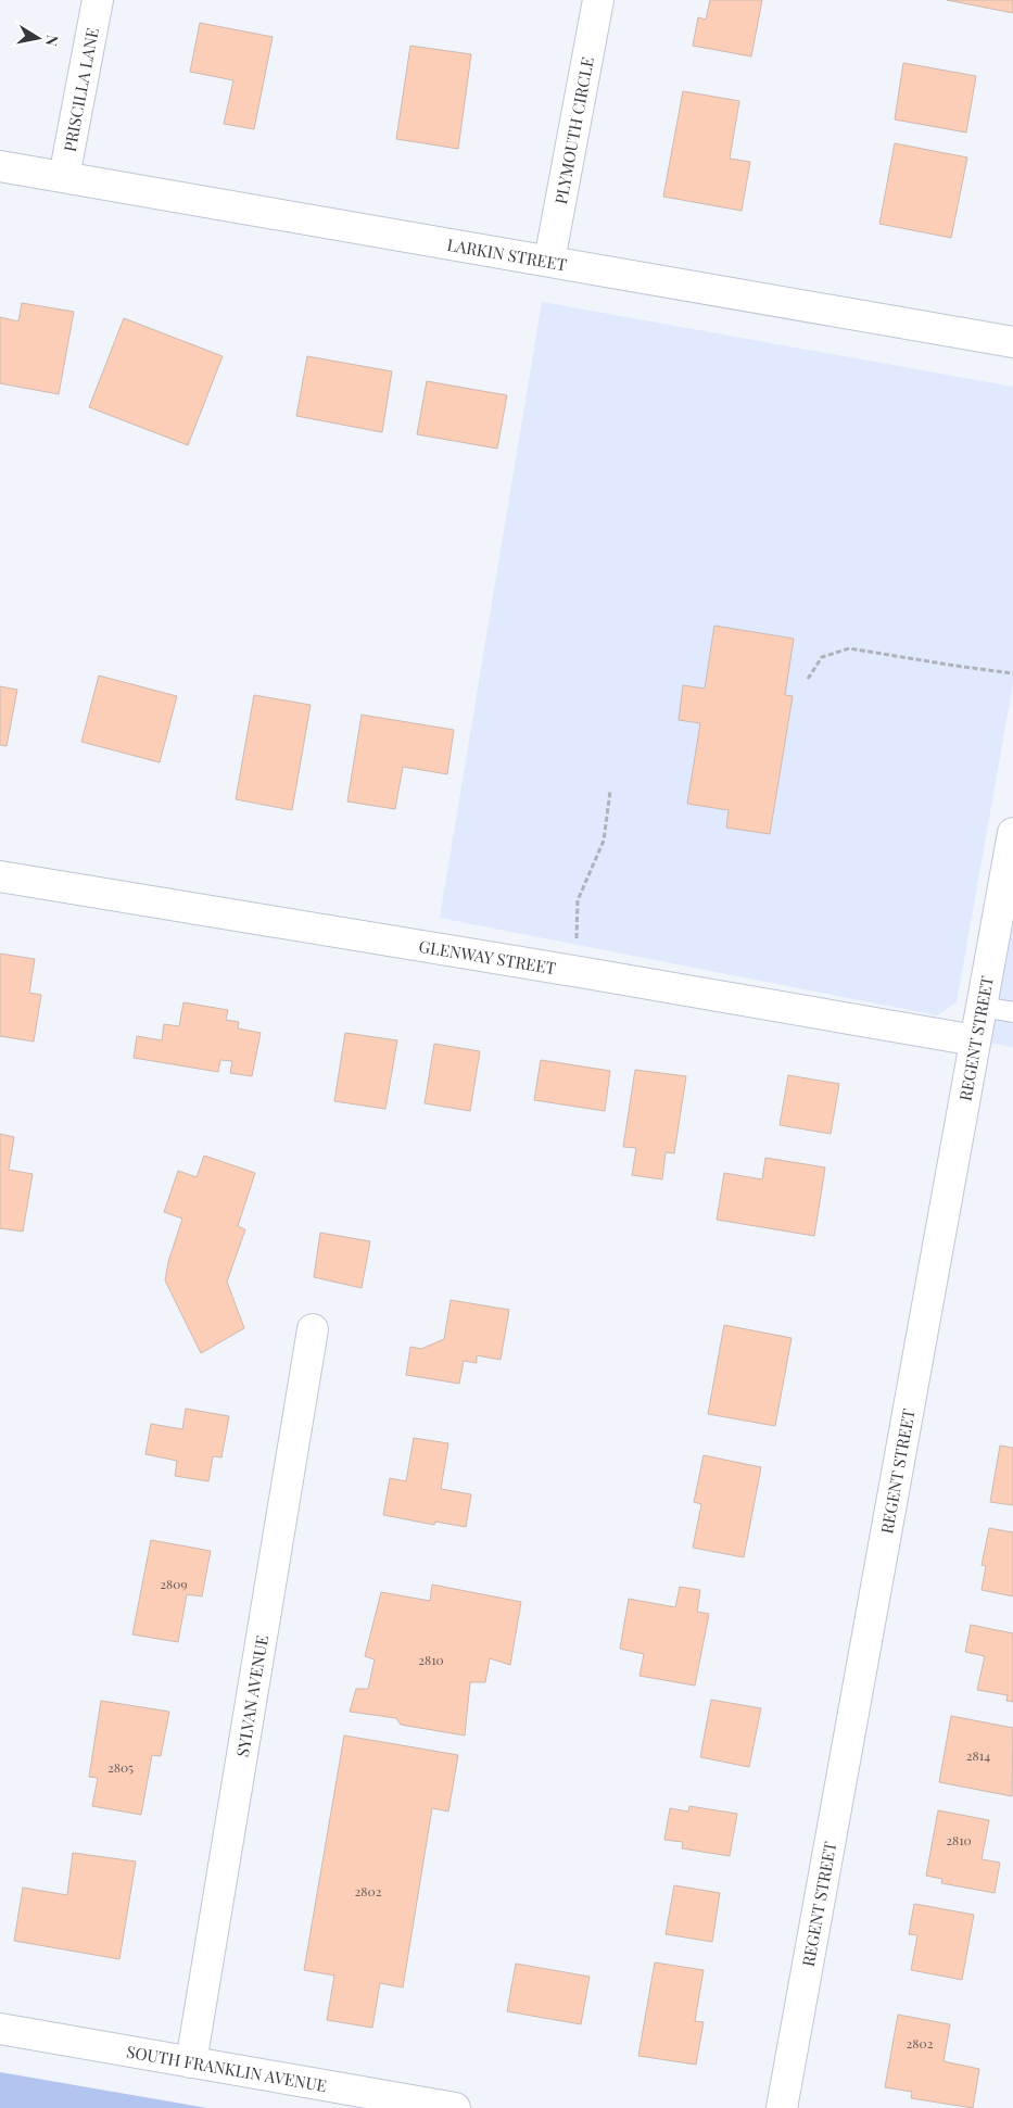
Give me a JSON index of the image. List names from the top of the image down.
{
  "streets": {
    "street": [
      "PRISCILLA LANE",
      "PLYMOUTH CIRCLE",
      "LARKIN STREET",
      "GLENWAY STREET",
      "REGENT STREET",
      "SYLVAN AVENUE",
      "SOUTH FRANKLIN AVENUE"
    ]
  },
  "crossings": [
    ["PRISCILLA LANE", "LARKIN STREET"],
    ["PLYMOUTH CIRCLE", "LARKIN STREET"],
    ["GLENWAY STREET", "REGENT STREET"],
    ["SYLVAN AVENUE", "SOUTH FRANKLIN AVENUE"]
  ],
  "house_numbers": [
    "2809",
    "2810",
    "2814",
    "2805",
    "2810",
    "2802",
    "2802"
  ],
  "north": "right"
}
